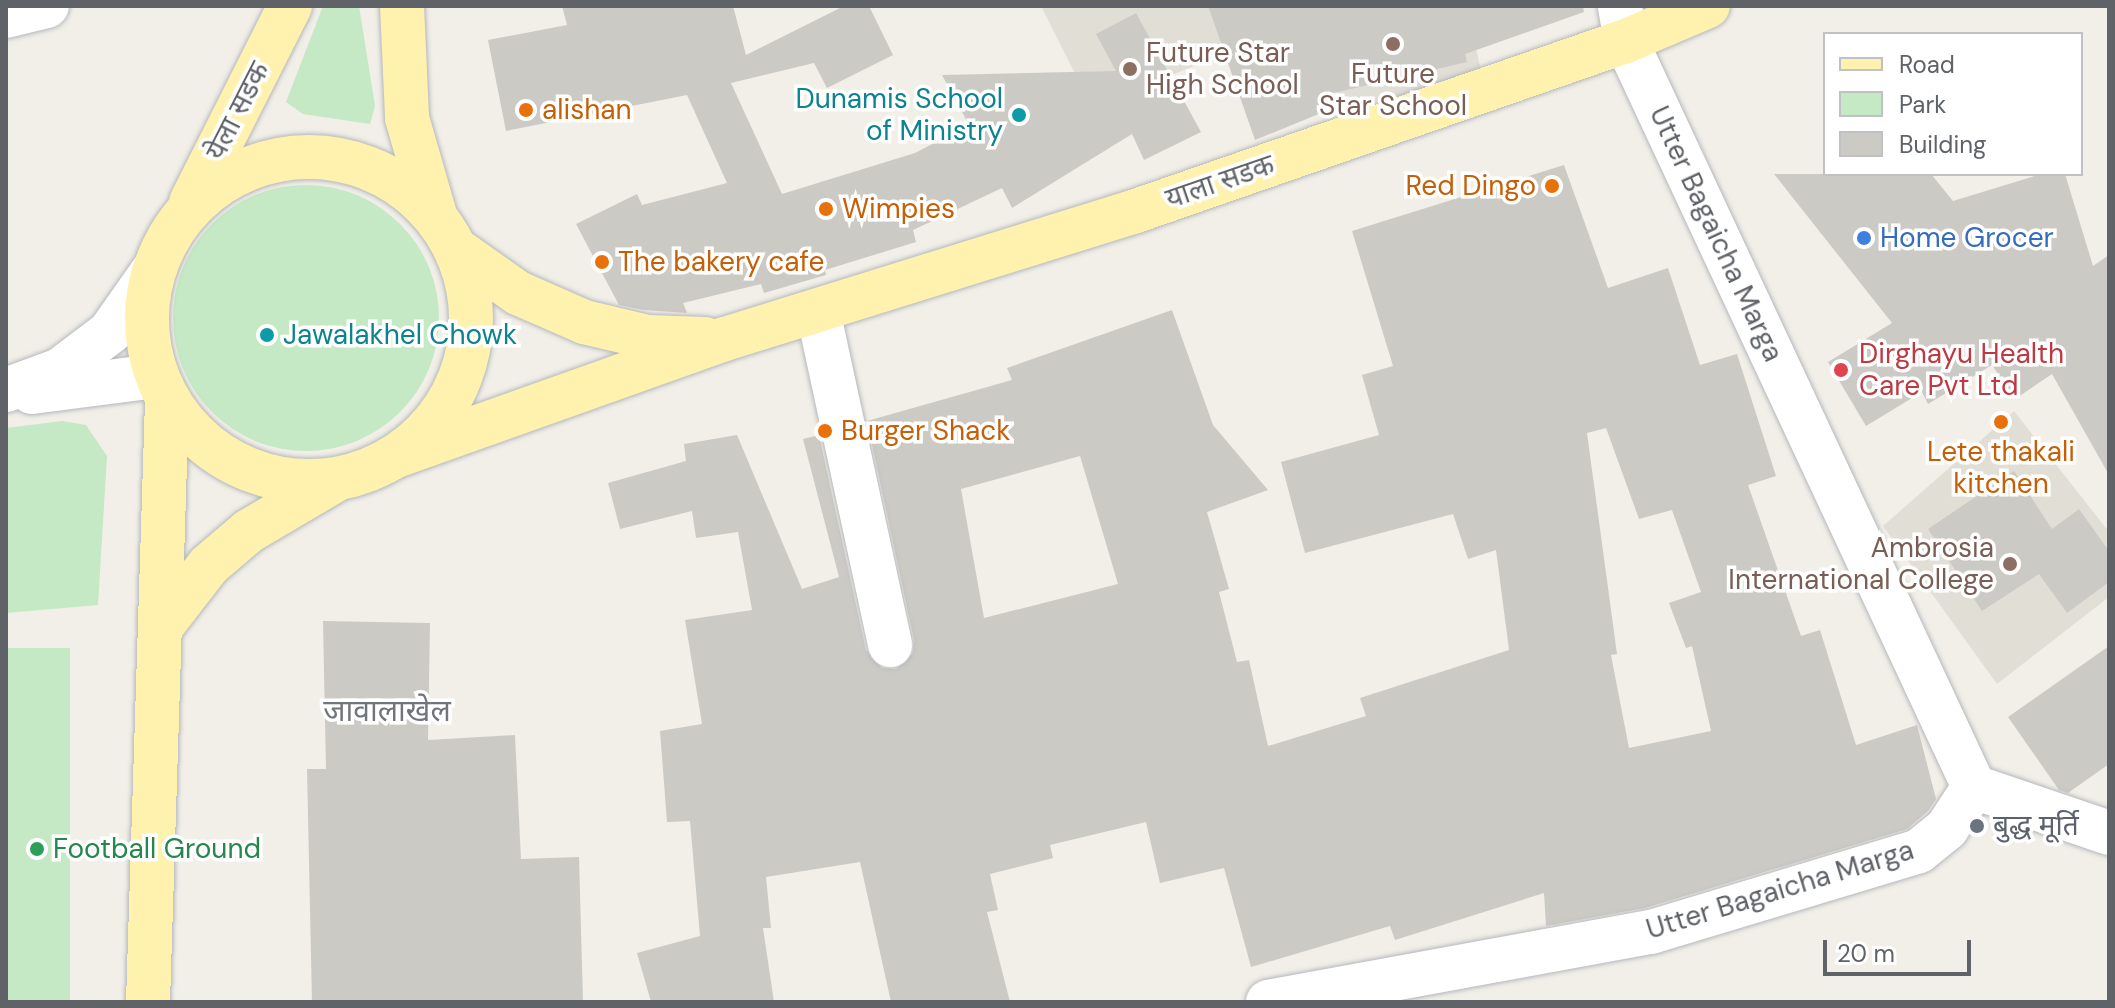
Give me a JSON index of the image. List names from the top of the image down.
{
  "streets": {
    "main road": ["येला सडक", "याला सडक"],
    "street": ["Utter Bagaicha Marga"]
  },
  "crossings": [
    ["याला सडक", "Utter Bagaicha Marga"]
  ],
  "districts": ["जावालाखेल"],
  "places": [
    "Future Star School",
    "Future Star High School",
    "alishan",
    "Dunamis School of Ministry",
    "Red Dingo",
    "Wimpies",
    "Home Grocer",
    "The bakery cafe",
    "Jawalakhel Chowk",
    "Dirghayu Health Care Pvt Ltd",
    "Lete thakali kitchen",
    "Burger Shack",
    "Ambrosia International College",
    "बुद्ध मूर्ति",
    "Football Ground"
  ],
  "legend": ["Road", "Park", "Building"],
  "scale_bar": "20 m"
}
